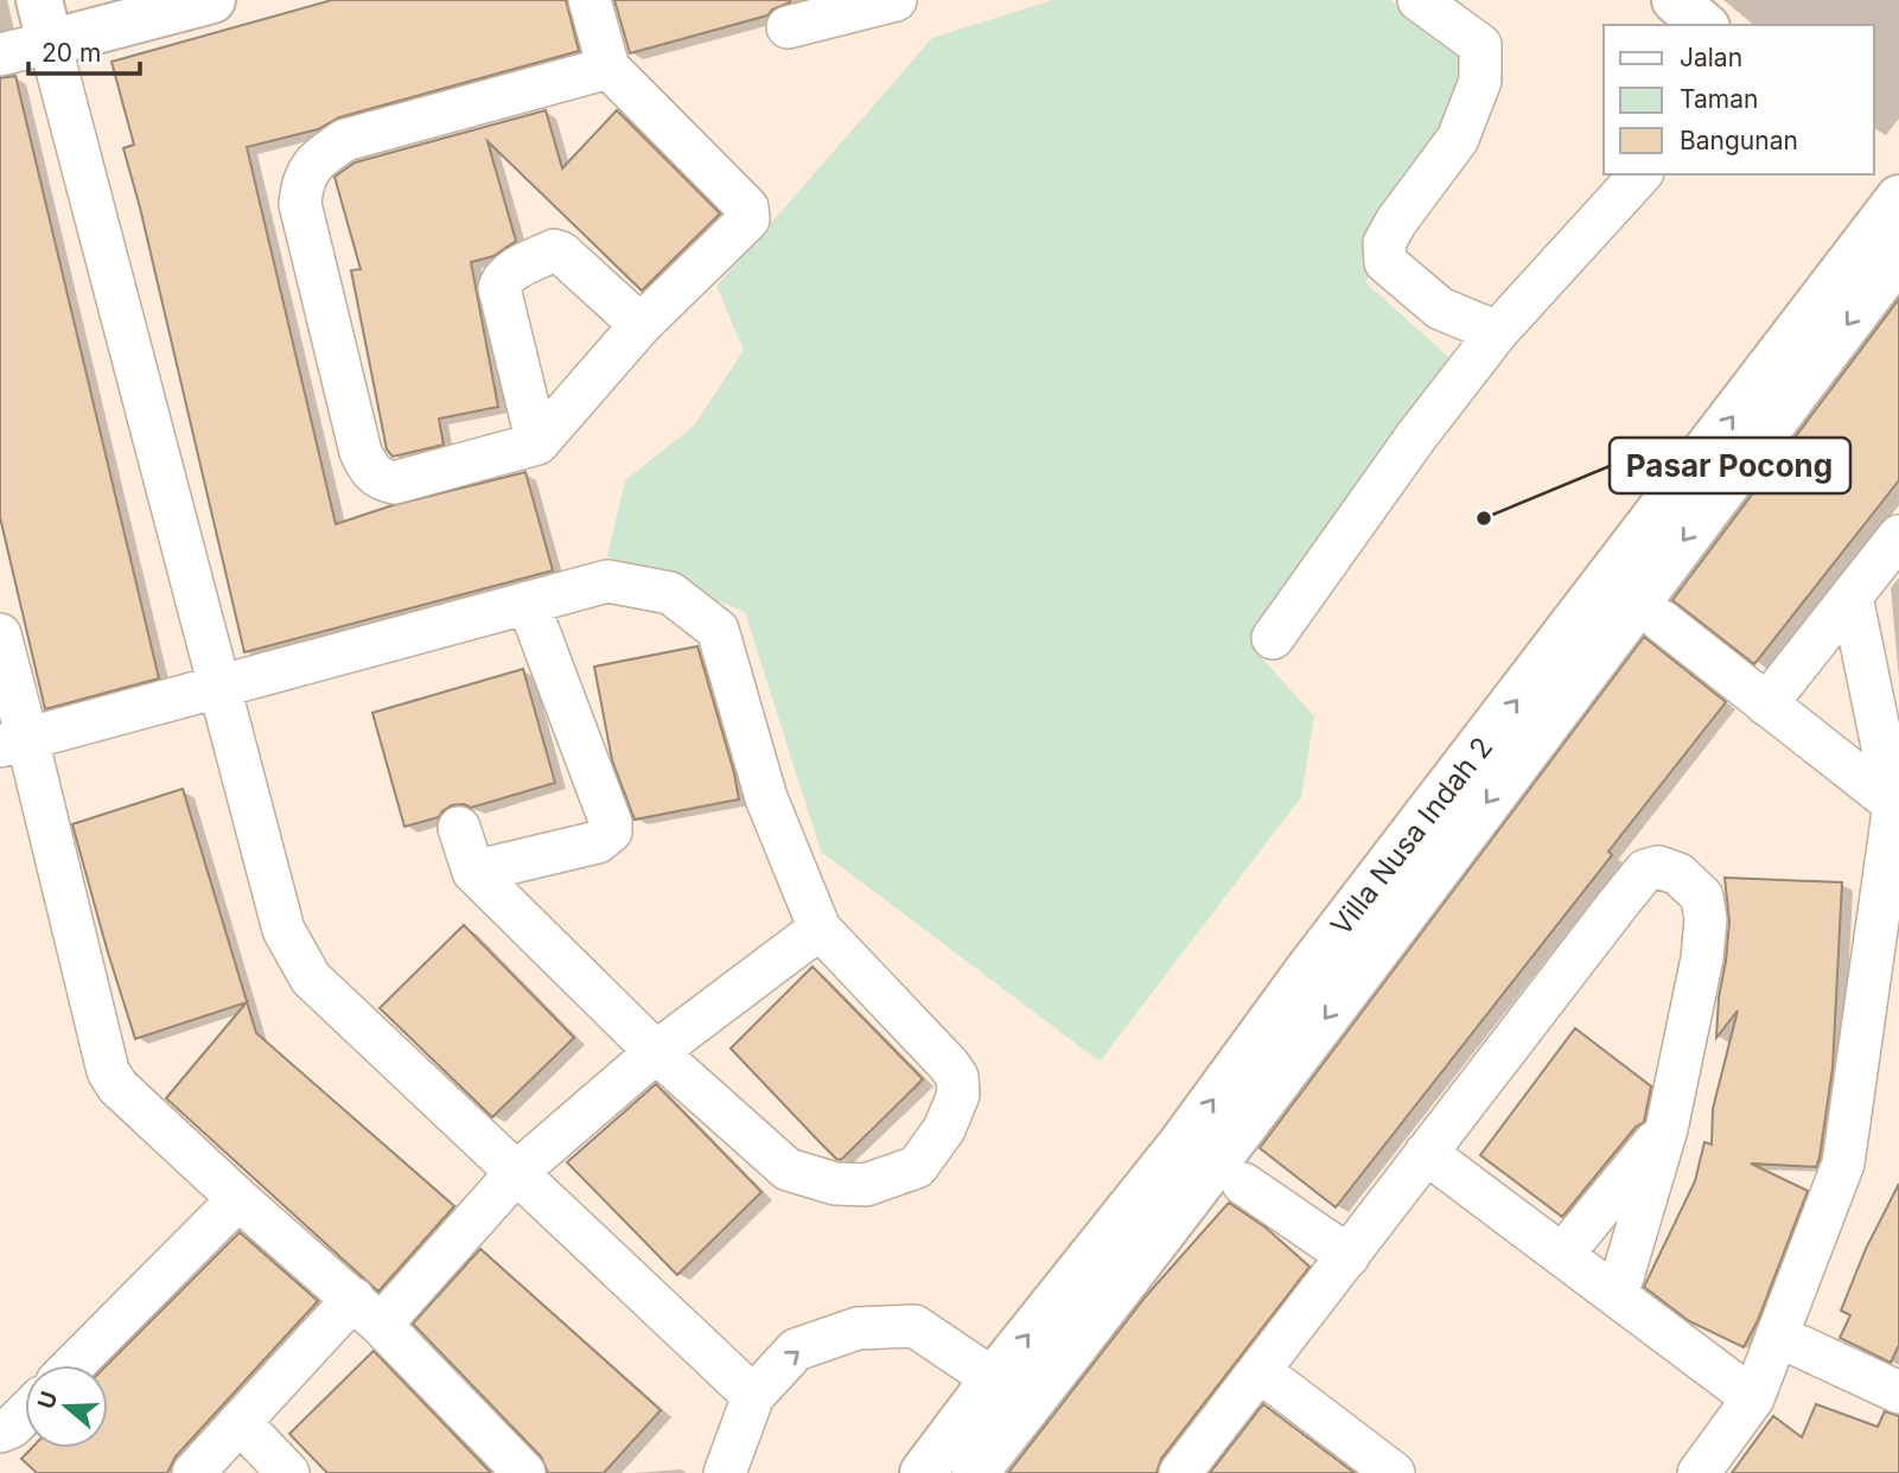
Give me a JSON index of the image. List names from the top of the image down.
{
  "streets": {
    "main road": ["Villa Nusa Indah 2"]
  },
  "places": ["Pasar Pocong"],
  "legend": ["Jalan", "Taman", "Bangunan"],
  "scale_bar": "20 m",
  "north": "left"
}
